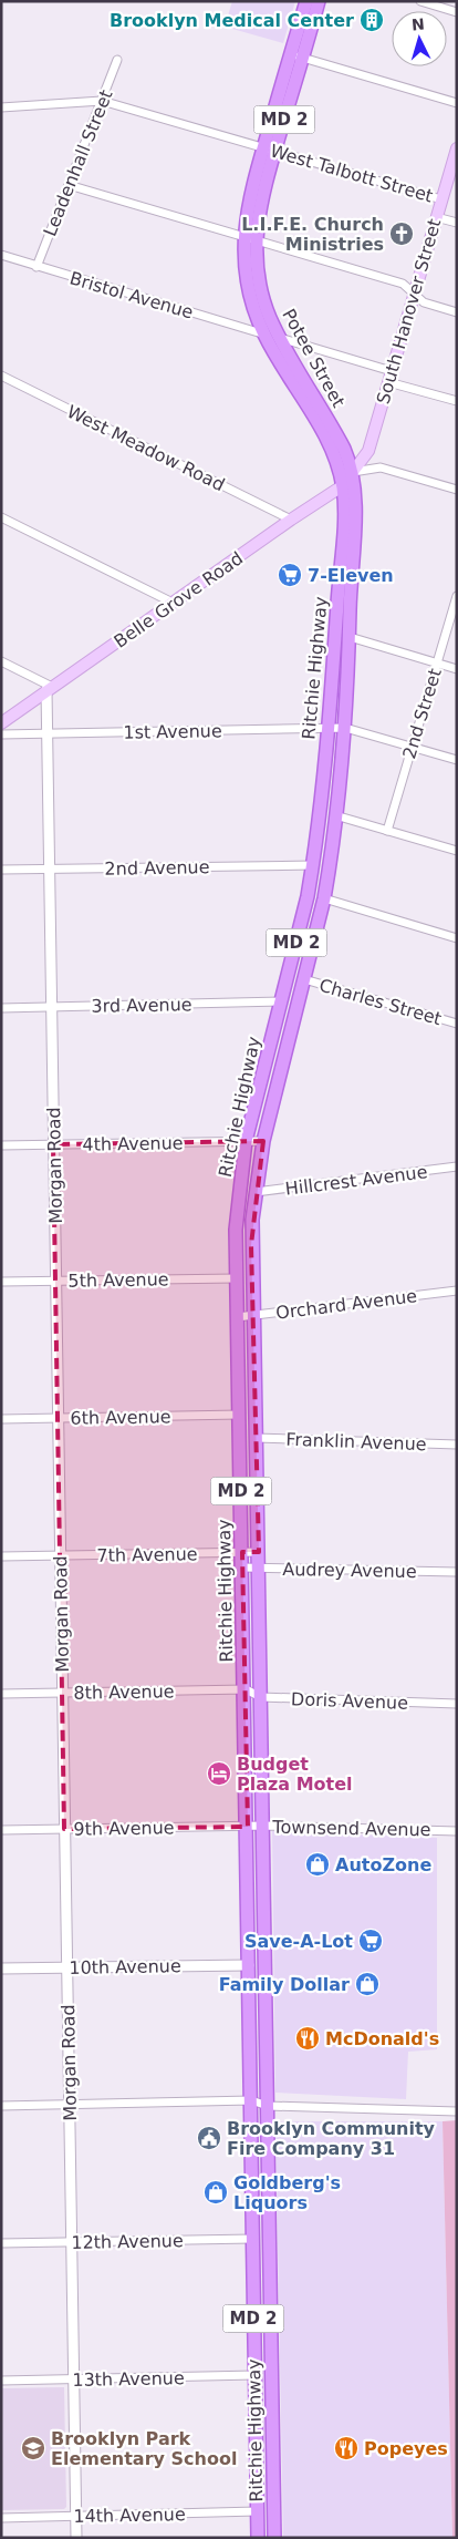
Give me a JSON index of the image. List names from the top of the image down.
{
  "streets": {
    "main road": [
      "MD 2",
      "South Hanover Street",
      "Potee Street",
      "Belle Grove Road",
      "Ritchie Highway"
    ],
    "street": [
      "Leadenhall Street",
      "West Talbott Street",
      "Bristol Avenue",
      "West Meadow Road",
      "2nd Street",
      "1st Avenue",
      "2nd Avenue",
      "Charles Street",
      "3rd Avenue",
      "4th Avenue",
      "Morgan Road",
      "Hillcrest Avenue",
      "5th Avenue",
      "Orchard Avenue",
      "6th Avenue",
      "Franklin Avenue",
      "7th Avenue",
      "Audrey Avenue",
      "8th Avenue",
      "Doris Avenue",
      "9th Avenue",
      "Townsend Avenue",
      "10th Avenue",
      "12th Avenue",
      "13th Avenue",
      "14th Avenue"
    ]
  },
  "crossings": [
    ["Leadenhall Street", "West Talbott Street"],
    ["Leadenhall Street", "Bristol Avenue"],
    ["West Talbott Street", "South Hanover Street"],
    ["West Talbott Street", "Potee Street"],
    ["Bristol Avenue", "South Hanover Street"],
    ["Bristol Avenue", "Potee Street"],
    ["South Hanover Street", "Potee Street"],
    ["South Hanover Street", "Belle Grove Road"],
    ["South Hanover Street", "Ritchie Highway"],
    ["Potee Street", "Belle Grove Road"],
    ["Potee Street", "Ritchie Highway"],
    ["West Meadow Road", "Belle Grove Road"],
    ["Belle Grove Road", "Ritchie Highway"],
    ["Belle Grove Road", "Morgan Road"],
    ["Ritchie Highway", "1st Avenue"],
    ["Ritchie Highway", "2nd Avenue"],
    ["Ritchie Highway", "Charles Street"],
    ["Ritchie Highway", "3rd Avenue"],
    ["Ritchie Highway", "4th Avenue"],
    ["Ritchie Highway", "Hillcrest Avenue"],
    ["Ritchie Highway", "5th Avenue"],
    ["Ritchie Highway", "Orchard Avenue"],
    ["Ritchie Highway", "6th Avenue"],
    ["Ritchie Highway", "Franklin Avenue"],
    ["Ritchie Highway", "7th Avenue"],
    ["Ritchie Highway", "Audrey Avenue"],
    ["Ritchie Highway", "8th Avenue"],
    ["Ritchie Highway", "Doris Avenue"],
    ["Ritchie Highway", "9th Avenue"],
    ["Ritchie Highway", "Townsend Avenue"],
    ["Ritchie Highway", "10th Avenue"],
    ["Ritchie Highway", "12th Avenue"],
    ["Ritchie Highway", "13th Avenue"],
    ["Ritchie Highway", "14th Avenue"],
    ["2nd Street", "1st Avenue"],
    ["1st Avenue", "Morgan Road"],
    ["2nd Avenue", "Morgan Road"],
    ["3rd Avenue", "Morgan Road"],
    ["4th Avenue", "Morgan Road"],
    ["Morgan Road", "5th Avenue"],
    ["Morgan Road", "6th Avenue"],
    ["Morgan Road", "7th Avenue"],
    ["Morgan Road", "8th Avenue"],
    ["Morgan Road", "9th Avenue"],
    ["Morgan Road", "10th Avenue"],
    ["Morgan Road", "12th Avenue"],
    ["Morgan Road", "13th Avenue"],
    ["Morgan Road", "14th Avenue"],
    ["8th Avenue", "Doris Avenue"],
    ["9th Avenue", "Townsend Avenue"]
  ],
  "places": {
    "building": ["Brooklyn Medical Center"],
    "church": ["L.I.F.E. Church Ministries"],
    "supermarket": ["7-Eleven", "Save-A-Lot"],
    "hotel": ["Budget Plaza Motel"],
    "shop": ["AutoZone", "Family Dollar", "Goldberg's Liquors"],
    "restaurant": ["McDonald's", "Popeyes"],
    "public building": ["Brooklyn Community Fire Company 31"],
    "school or university": ["Brooklyn Park Elementary School"]
  },
  "north": "top"
}
